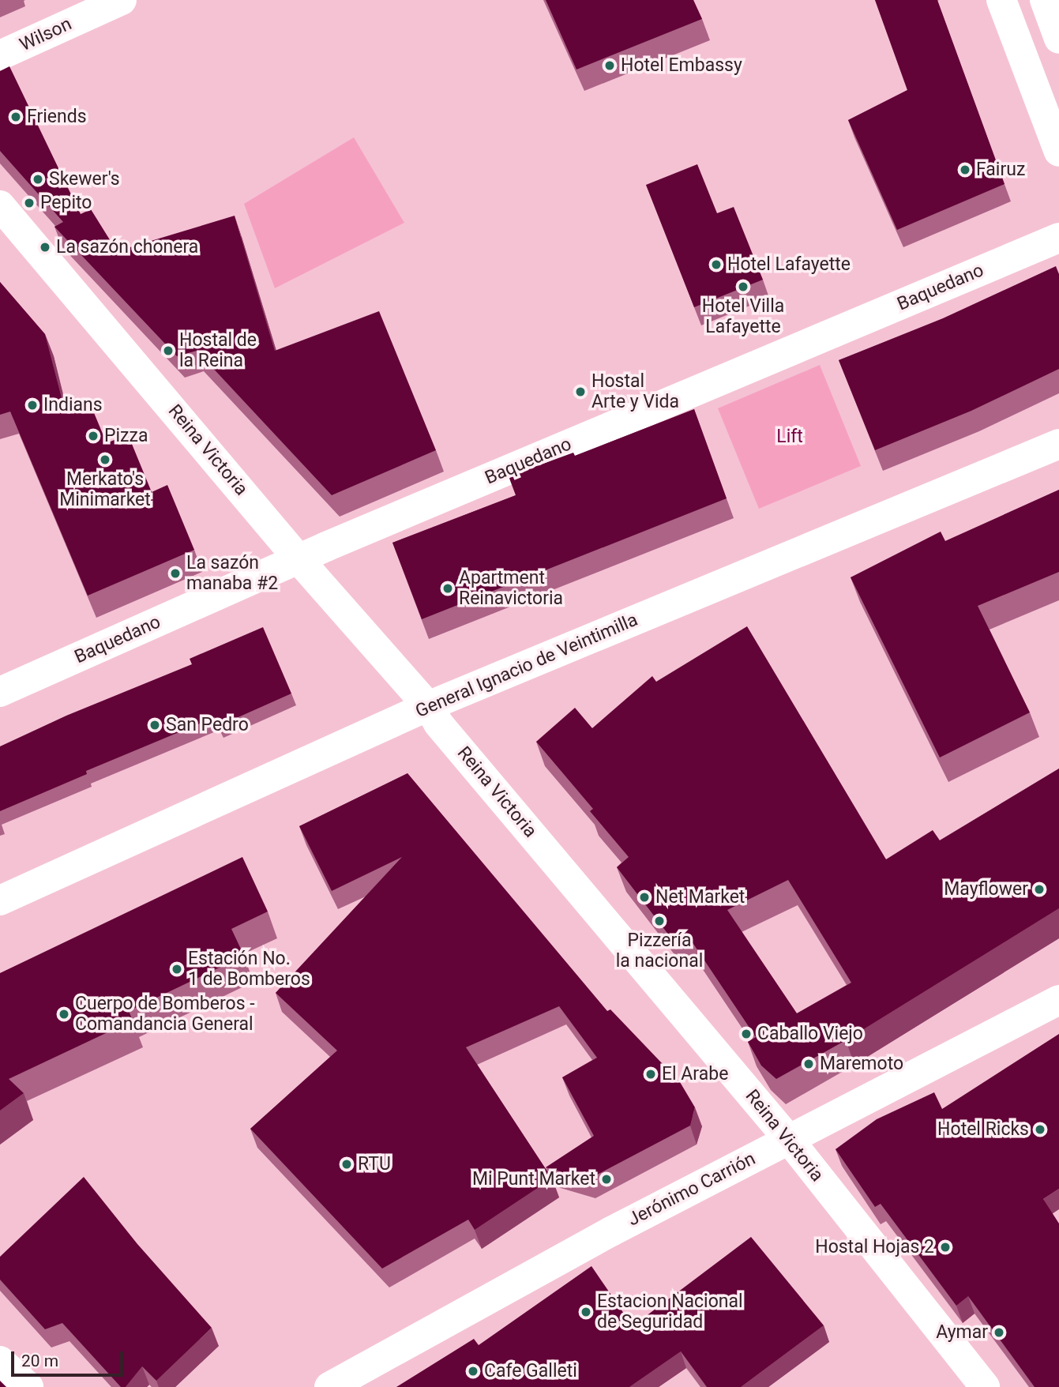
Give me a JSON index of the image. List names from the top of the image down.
{
  "streets": {
    "street": [
      "Wilson",
      "Baquedano",
      "Reina Victoria",
      "General Ignacio de Veintimilla",
      "Jerónimo Carrión"
    ]
  },
  "crossings": [
    ["Baquedano", "Reina Victoria"],
    ["Reina Victoria", "General Ignacio de Veintimilla"],
    ["Reina Victoria", "Jerónimo Carrión"]
  ],
  "parks": ["Lift"],
  "places": [
    "Hotel Embassy",
    "Friends",
    "Fairuz",
    "Skewer's",
    "Pepito",
    "La sazón chonera",
    "Hotel Lafayette",
    "Hotel Villa Lafayette",
    "Hostal de la Reina",
    "Hostal Arte y Vida",
    "Indians",
    "Pizza",
    "Merkato's Minimarket",
    "La sazón manaba #2",
    "Apartment Reinavictoria",
    "San Pedro",
    "Mayflower",
    "Net Market",
    "Pizzería la nacional",
    "Estación No. 1 de Bomberos",
    "Cuerpo de Bomberos - Comandancia General",
    "Caballo Viejo",
    "Maremoto",
    "El Arabe",
    "Hotel Ricks",
    "RTU",
    "Mi Punt Market",
    "Hostal Hojas 2",
    "Estacion Nacional de Seguridad",
    "Aymar",
    "Cafe Galleti"
  ],
  "scale_bar": "20 m"
}
